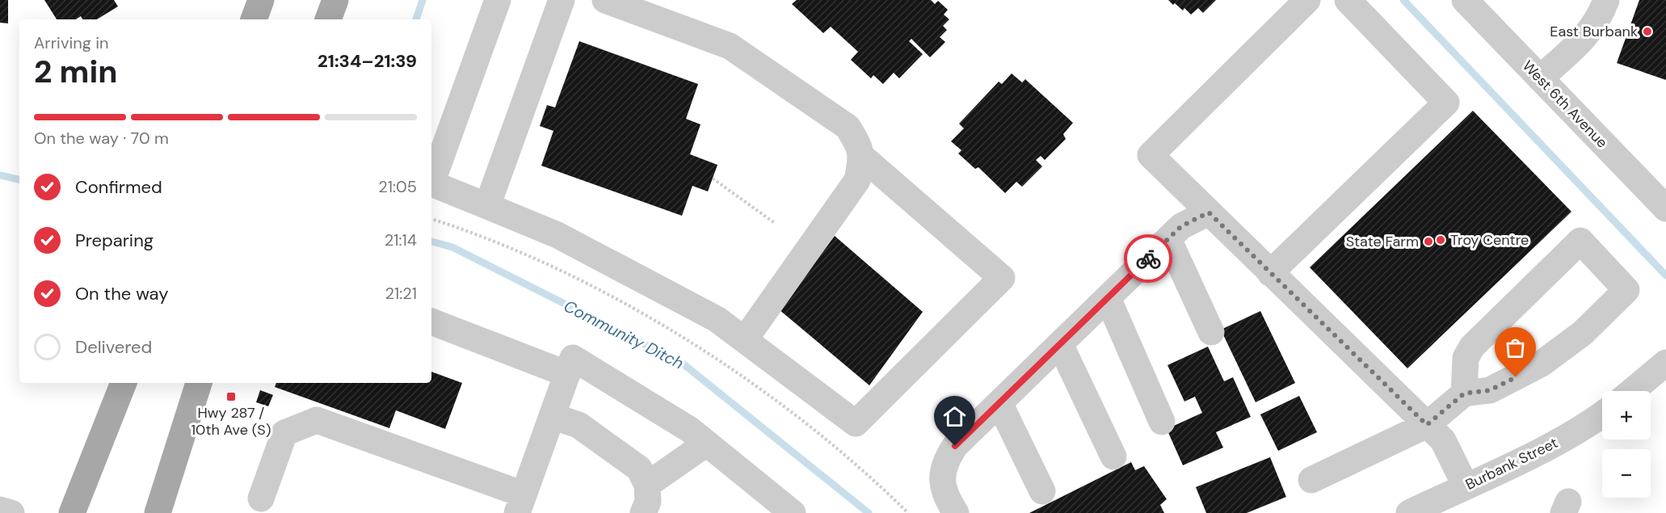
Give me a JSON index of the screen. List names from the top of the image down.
{
  "streets": {
    "street": ["West 6th Avenue", "Burbank Street"]
  },
  "water": ["Community Ditch"],
  "places": {
    "other": ["East Burbank", "Troy Centre", "State Farm"],
    "transit": ["Hwy 287 / 10th Ave (S)"]
  },
  "page": {
    "heading": ["2 min", "Arriving in", "21:34–21:39"],
    "bar": "On the way · 70 m",
    "list": [
      ["Confirmed", "21:05"],
      ["Preparing", "21:14"],
      ["On the way", "21:21"],
      "Delivered"
    ],
    "map_buttons": ["+", "−"]
  }
}
